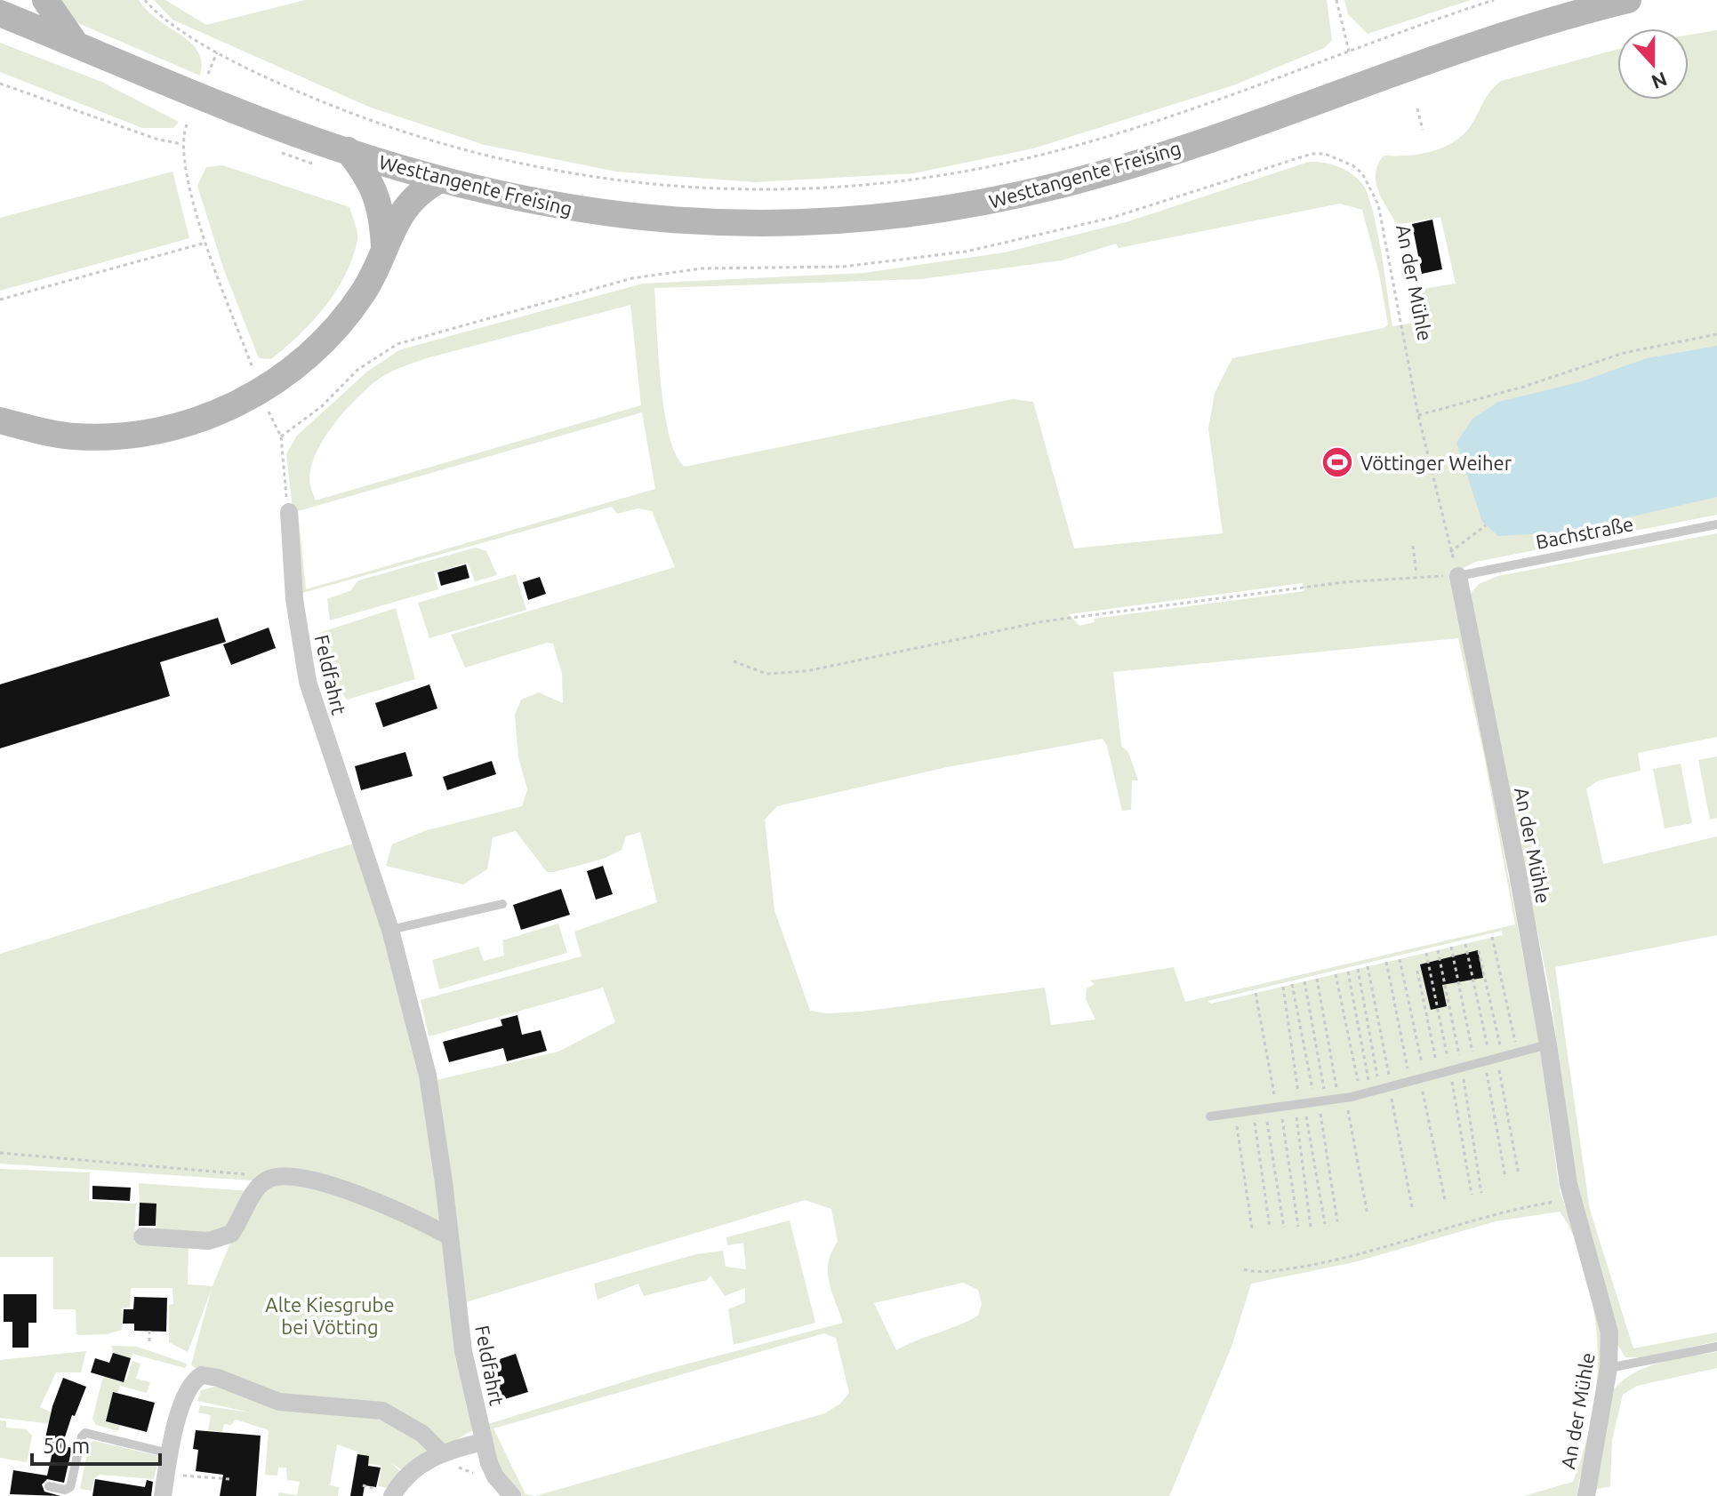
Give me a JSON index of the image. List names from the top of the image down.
{
  "streets": {
    "main road": ["Westtangente Freising"],
    "street": ["An der Mühle", "Feldfahrt"],
    "lane": ["Bachstraße"]
  },
  "crossings": [
    ["An der Mühle", "Bachstraße"]
  ],
  "parks": ["Alte Kiesgrube bei Vötting"],
  "places": {
    "sports": ["Vöttinger Weiher"]
  },
  "scale_bar": "50 m",
  "north": "bottom"
}
